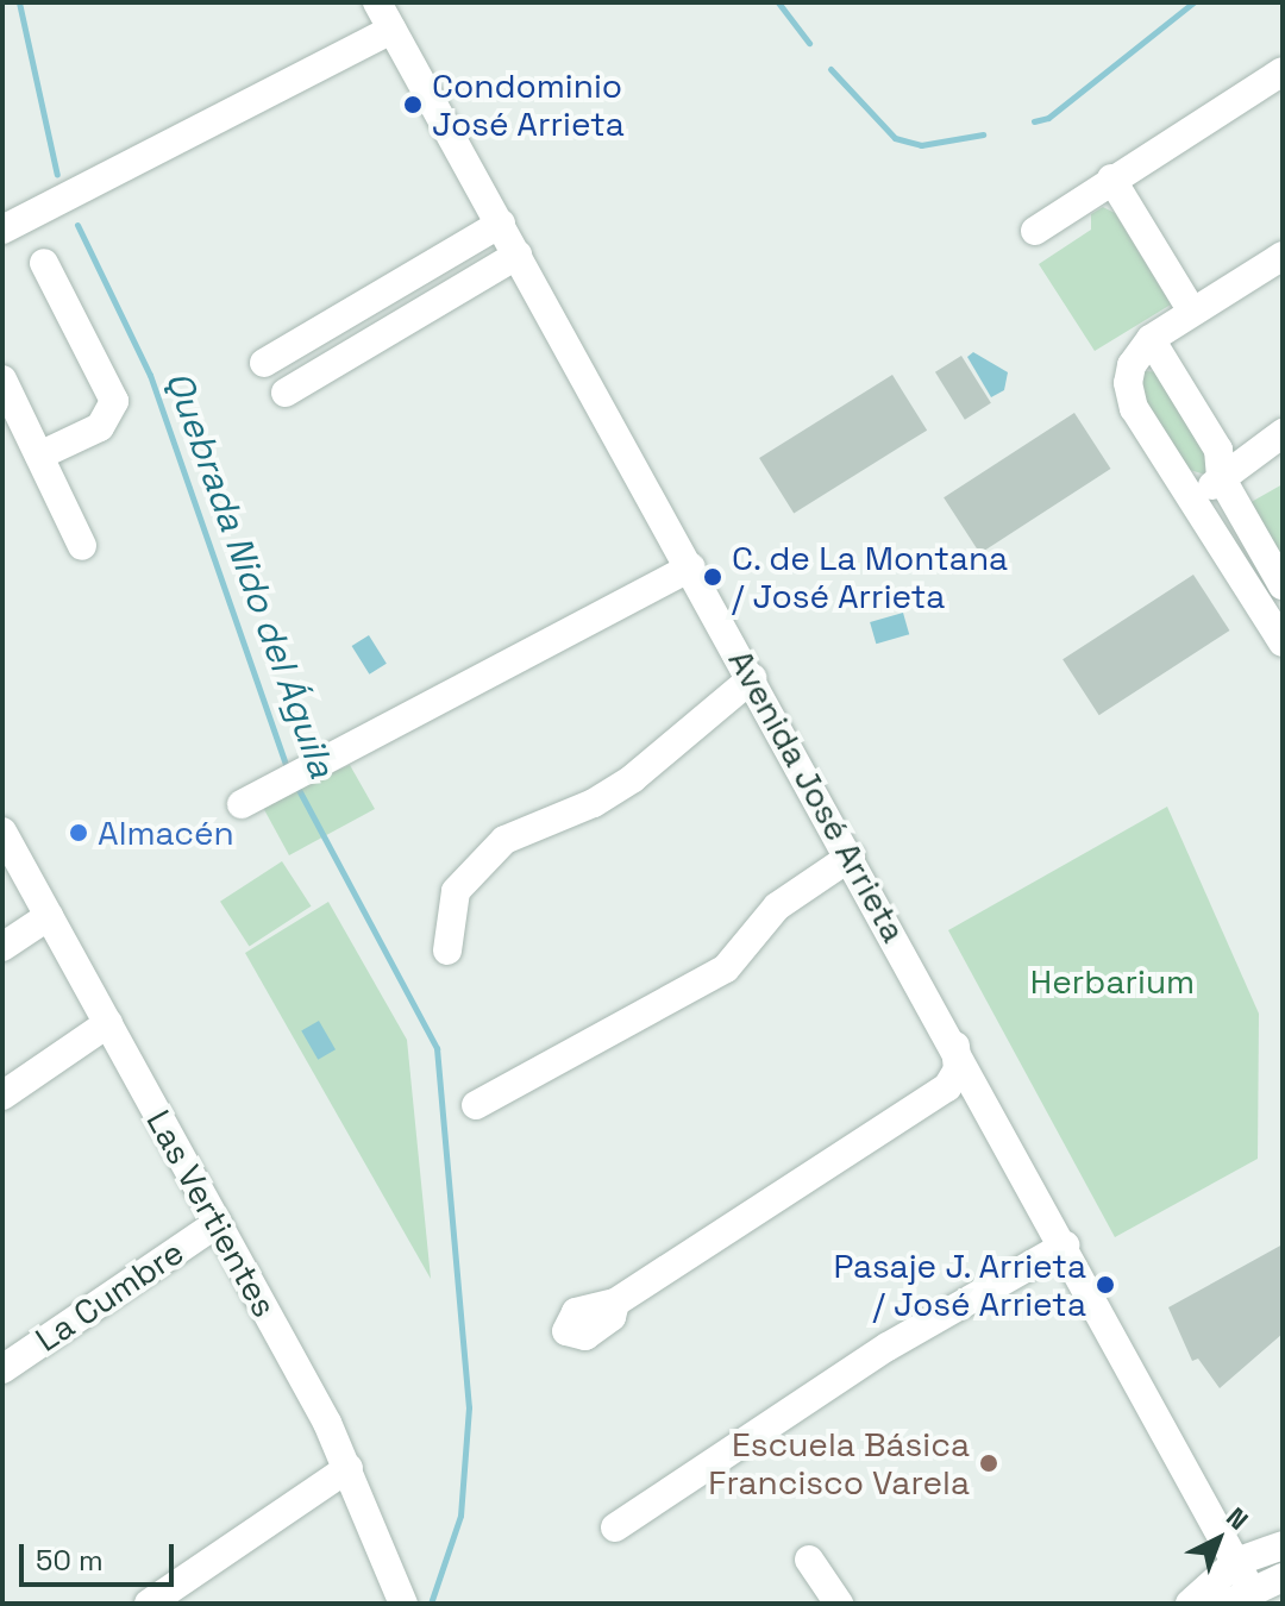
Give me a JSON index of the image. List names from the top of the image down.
{
  "streets": {
    "street": ["Avenida José Arrieta", "Las Vertientes", "La Cumbre"]
  },
  "crossings": [
    ["Las Vertientes", "La Cumbre"]
  ],
  "water": ["Quebrada Nido del Águila"],
  "parks": ["Herbarium"],
  "places": [
    "Condominio José Arrieta",
    "C. de La Montana / José Arrieta",
    "Almacén",
    "Pasaje J. Arrieta / José Arrieta",
    "Escuela Básica Francisco Varela"
  ],
  "scale_bar": "50 m",
  "north": "top right"
}
